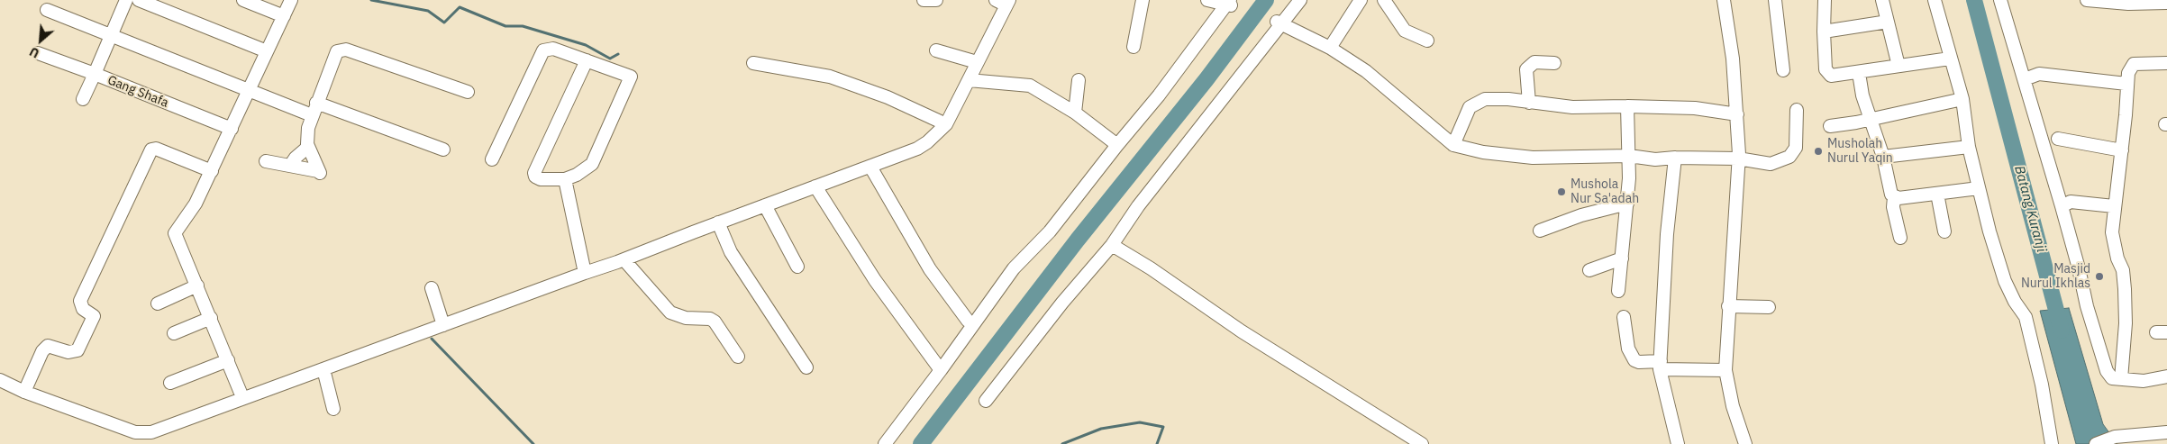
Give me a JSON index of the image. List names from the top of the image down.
{
  "streets": {
    "street": ["Gang Shafa"]
  },
  "water": ["Batang Kuranji"],
  "places": ["Musholah Nurul Yaqin", "Mushola Nur Sa'adah", "Masjid Nurul Ikhlas"],
  "north": "bottom left"
}
